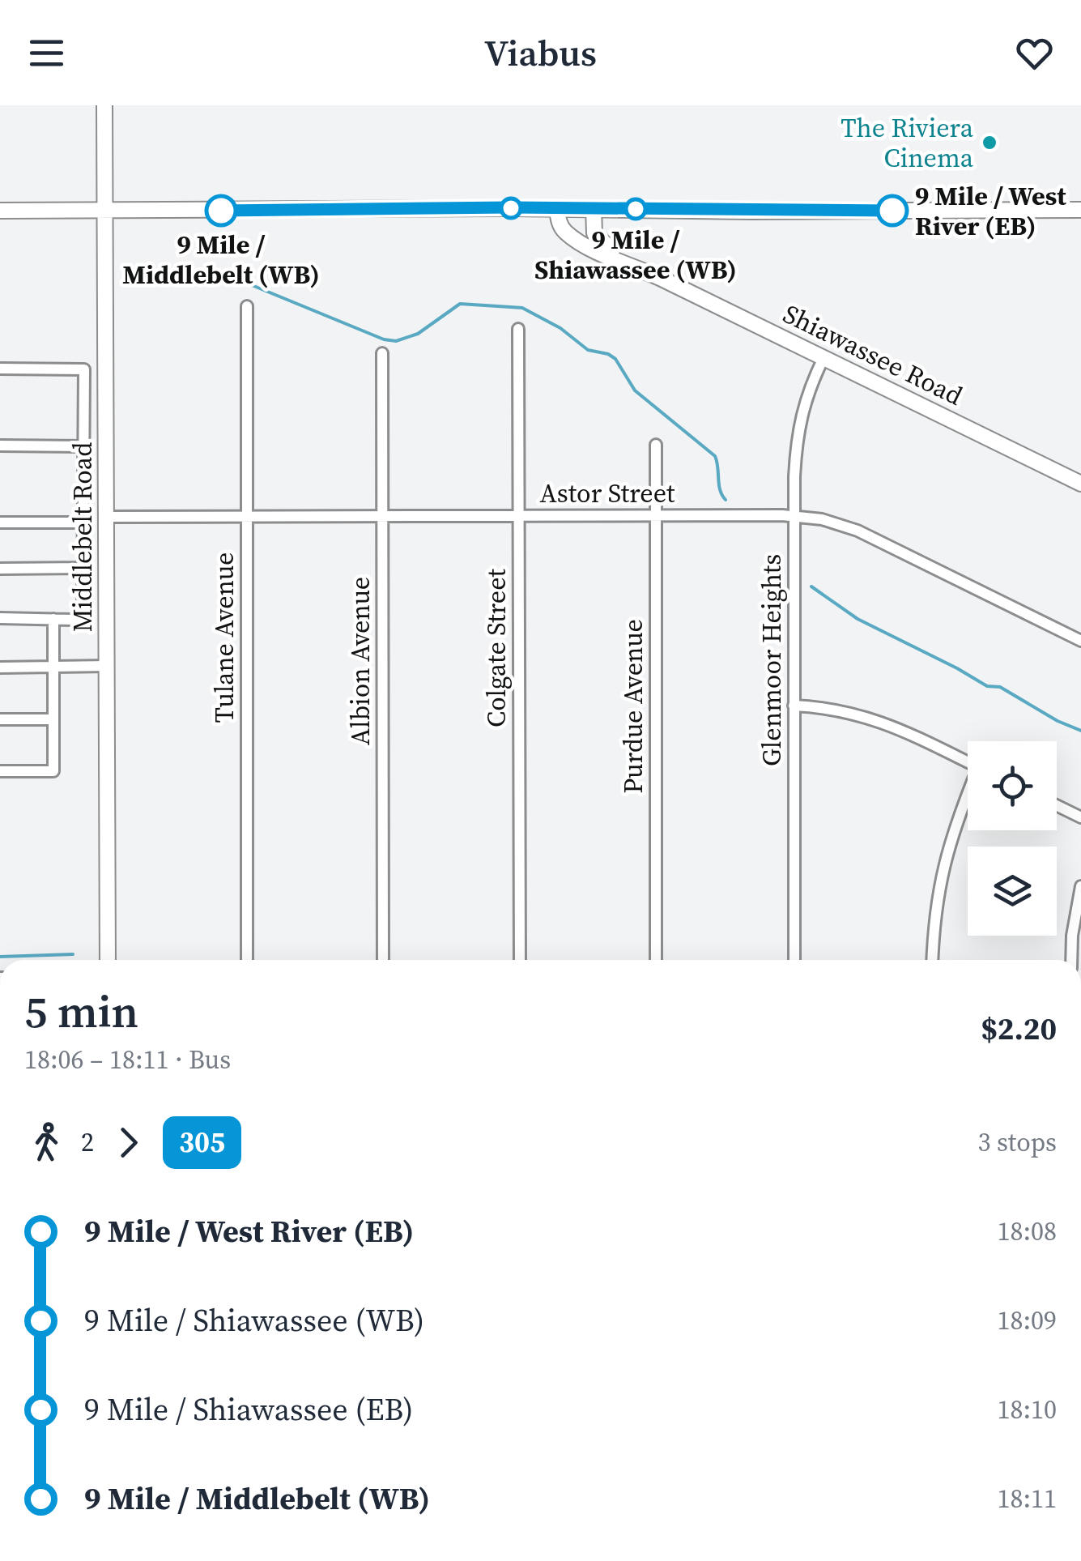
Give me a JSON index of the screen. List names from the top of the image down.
{
  "streets": {
    "street": [
      "Shiawassee Road",
      "Astor Street",
      "Middlebelt Road",
      "Tulane Avenue",
      "Colgate Street",
      "Glenmoor Heights",
      "Albion Avenue",
      "Purdue Avenue"
    ]
  },
  "crossings": [
    ["Shiawassee Road", "Glenmoor Heights"],
    ["Astor Street", "Middlebelt Road"],
    ["Astor Street", "Tulane Avenue"],
    ["Astor Street", "Colgate Street"],
    ["Astor Street", "Glenmoor Heights"],
    ["Astor Street", "Albion Avenue"],
    ["Astor Street", "Purdue Avenue"]
  ],
  "places": [
    "The Riviera Cinema",
    "9 Mile / Shiawassee (WB)",
    "9 Mile / Middlebelt (WB)",
    "9 Mile / West River (EB)"
  ],
  "lines": ["bus line 305"],
  "page": {
    "header": "Viabus",
    "heading": ["5 min", "18:06 – 18:11 · Bus", "$2.20"],
    "legs": ["2", "305", "3 stops"],
    "list": [
      {
        "name": "9 Mile / West River (EB)",
        "value": "18:08"
      },
      {
        "name": "9 Mile / Shiawassee (WB)",
        "value": "18:09"
      },
      {
        "name": "9 Mile / Shiawassee (EB)",
        "value": "18:10"
      },
      {
        "name": "9 Mile / Middlebelt (WB)",
        "value": "18:11"
      }
    ]
  }
}
